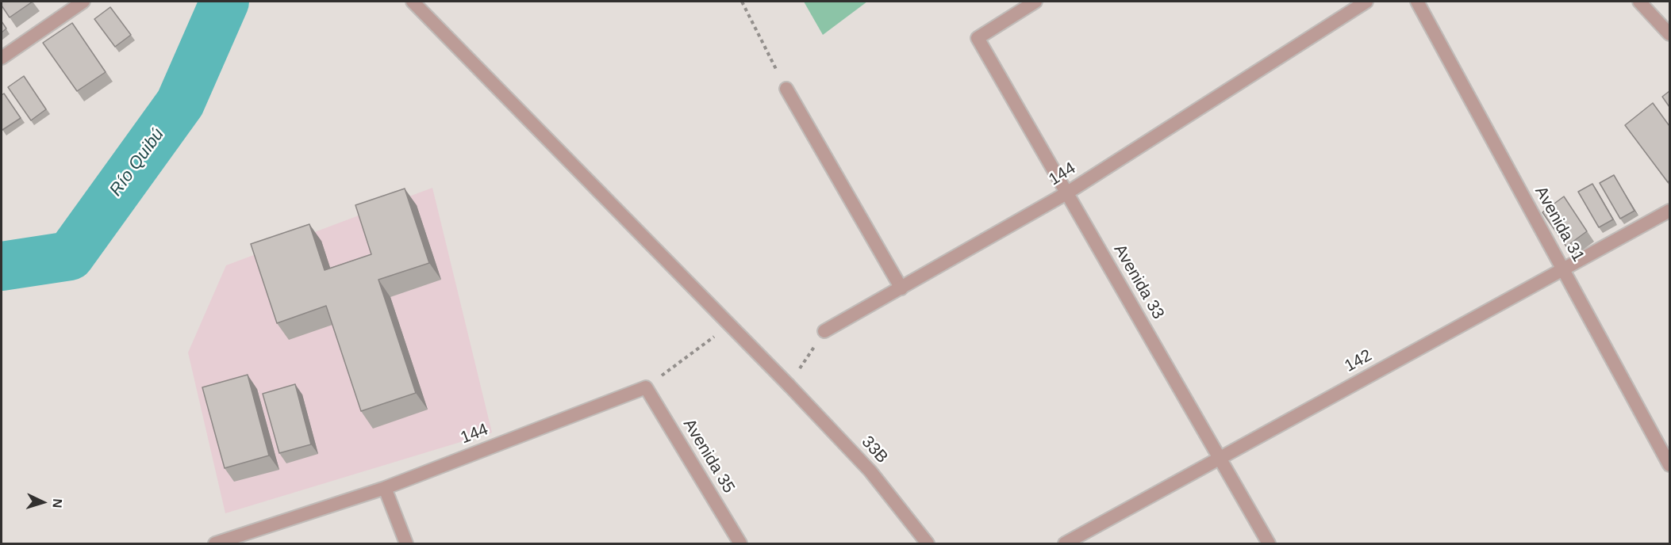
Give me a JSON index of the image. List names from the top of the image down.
{
  "streets": {
    "street": [
      "144",
      "Avenida 31",
      "Avenida 33",
      "142",
      "33B",
      "Avenida 35"
    ]
  },
  "crossings": [
    ["144", "Avenida 33"],
    ["144", "Avenida 35"],
    ["Avenida 31", "142"],
    ["Avenida 33", "142"]
  ],
  "water": ["Río Quibú"],
  "north": "right"
}
